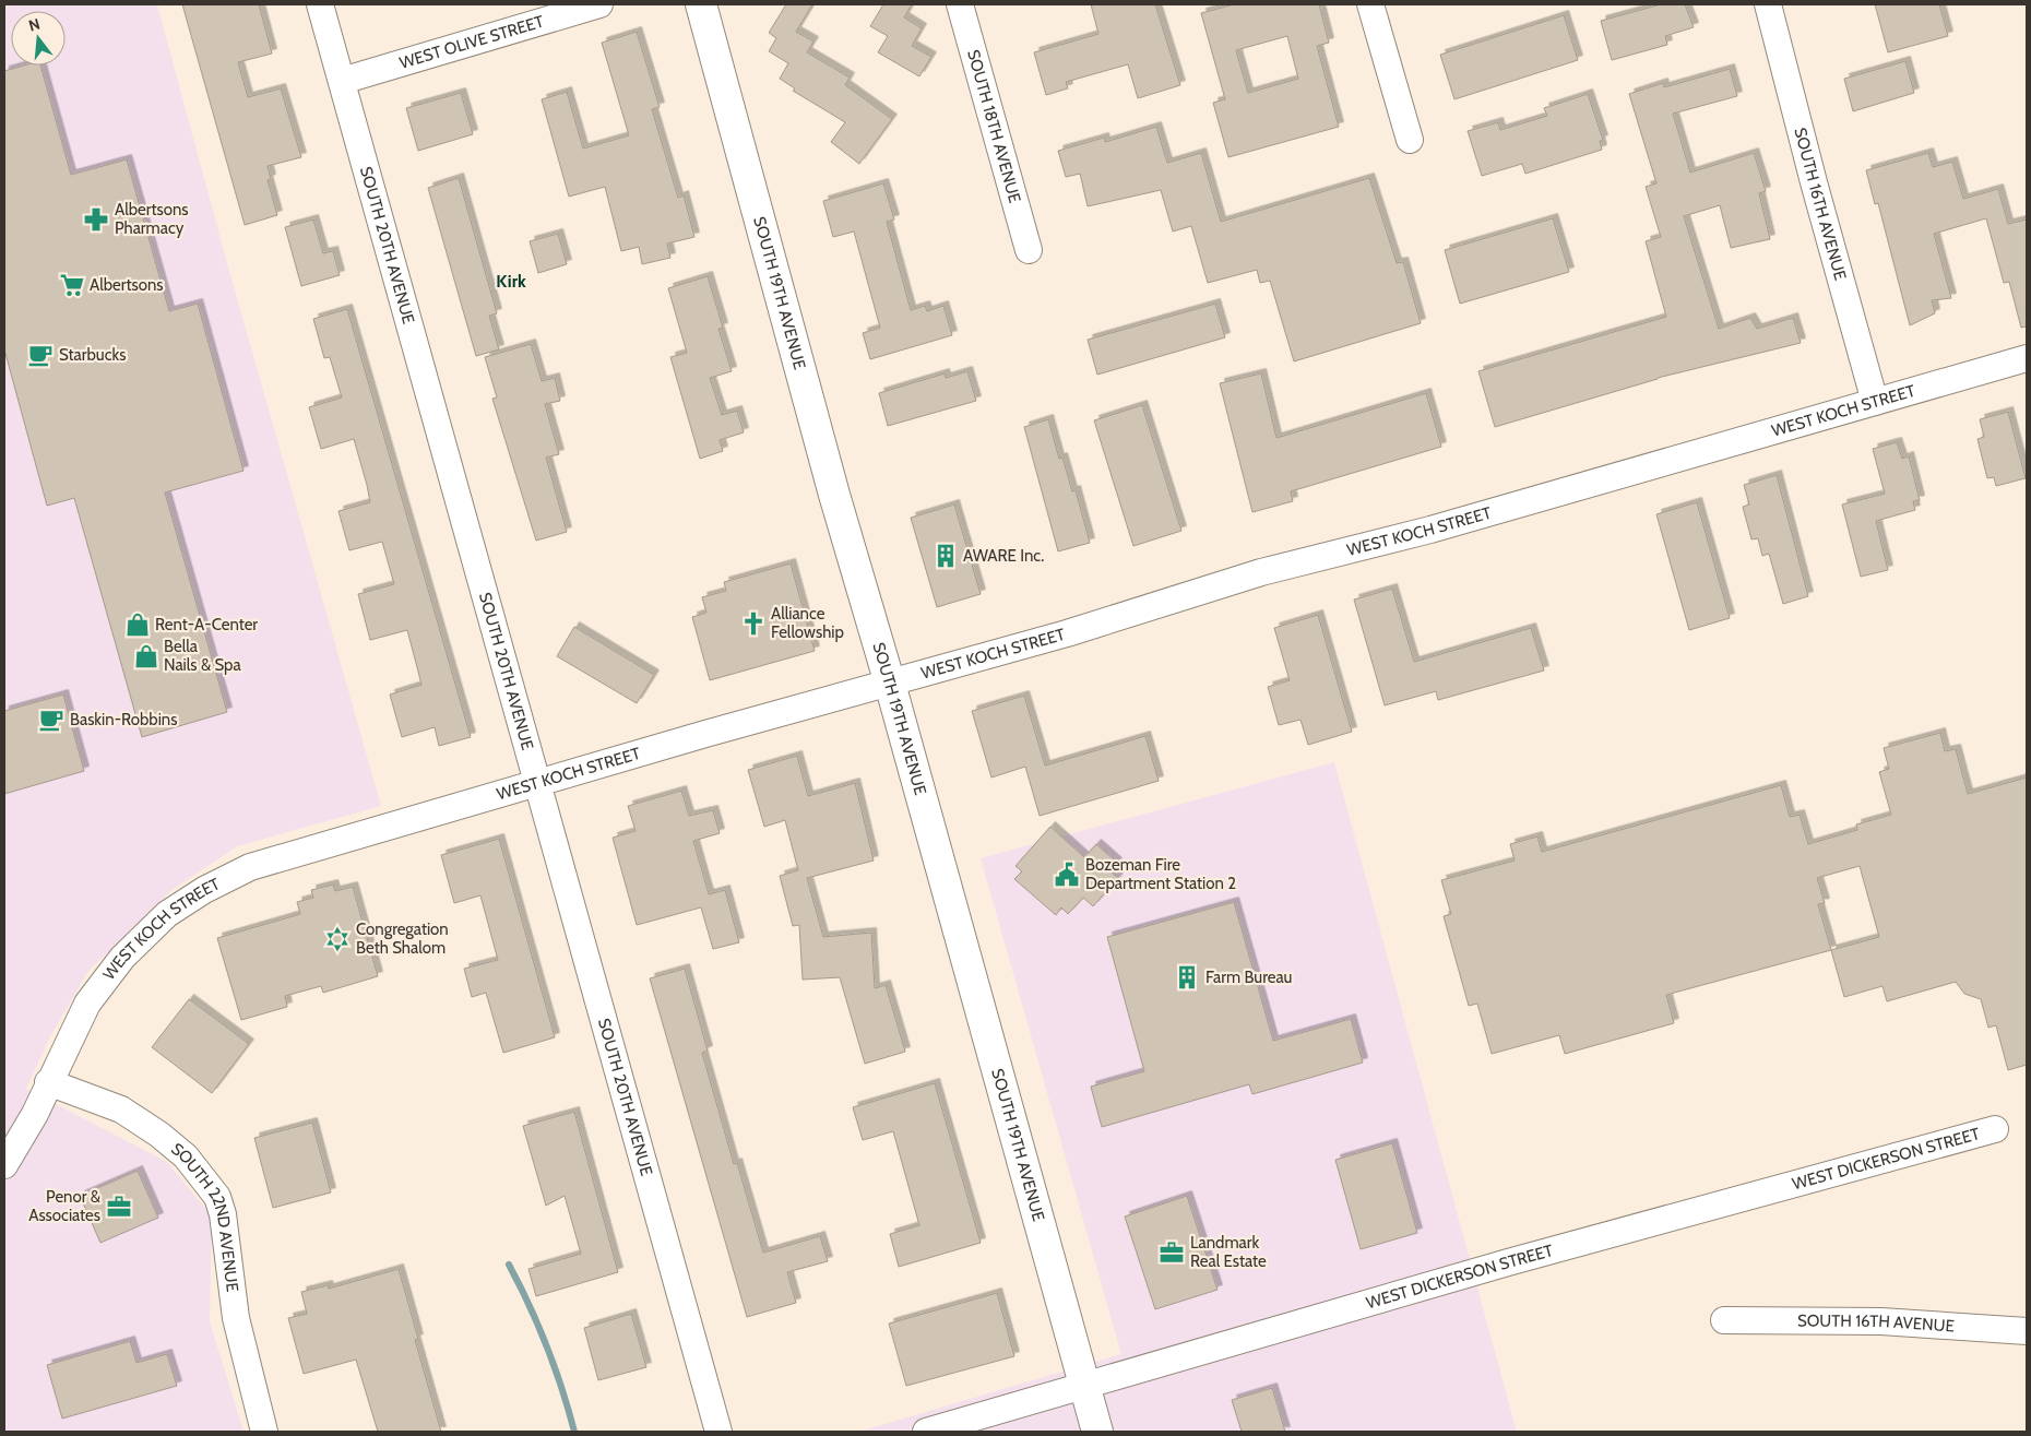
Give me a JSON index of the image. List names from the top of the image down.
{
  "streets": {
    "main road": ["SOUTH 19TH AVENUE"],
    "street": [
      "WEST OLIVE STREET",
      "SOUTH 18TH AVENUE",
      "SOUTH 16TH AVENUE",
      "SOUTH 20TH AVENUE",
      "WEST KOCH STREET",
      "WEST DICKERSON STREET",
      "SOUTH 22ND AVENUE"
    ]
  },
  "crossings": [
    ["WEST OLIVE STREET", "SOUTH 20TH AVENUE"],
    ["SOUTH 16TH AVENUE", "WEST KOCH STREET"],
    ["SOUTH 20TH AVENUE", "WEST KOCH STREET"],
    ["SOUTH 19TH AVENUE", "WEST KOCH STREET"],
    ["SOUTH 19TH AVENUE", "WEST DICKERSON STREET"],
    ["WEST KOCH STREET", "SOUTH 22ND AVENUE"]
  ],
  "districts": ["Kirk"],
  "places": {
    "pharmacy": ["Albertsons Pharmacy"],
    "supermarket": ["Albertsons"],
    "cafe": ["Starbucks", "Baskin-Robbins"],
    "building": ["AWARE Inc.", "Farm Bureau"],
    "church": ["Alliance Fellowship"],
    "shop": ["Rent-A-Center", "Bella Nails & Spa"],
    "public building": ["Bozeman Fire Department Station 2"],
    "synagogue": ["Congregation Beth Shalom"],
    "office": ["Penor & Associates", "Landmark Real Estate"]
  },
  "north": "top"
}
